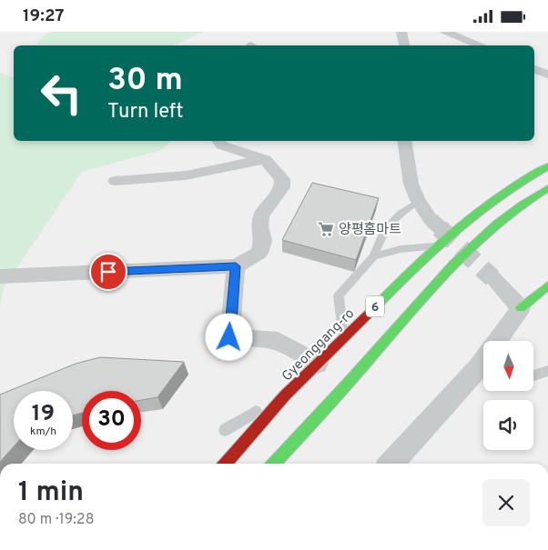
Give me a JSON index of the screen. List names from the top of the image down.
{
  "streets": {
    "highway": ["6", "Gyeonggang-ro"]
  },
  "places": {
    "supermarket": ["양평홈마트"]
  },
  "north": "bottom",
  "page": {
    "status": "19:27",
    "turn": ["30 m", "Turn left"],
    "speed": "19 km/h",
    "limit": "30",
    "heading": ["1 min", "80 m · 19:28"]
  }
}
